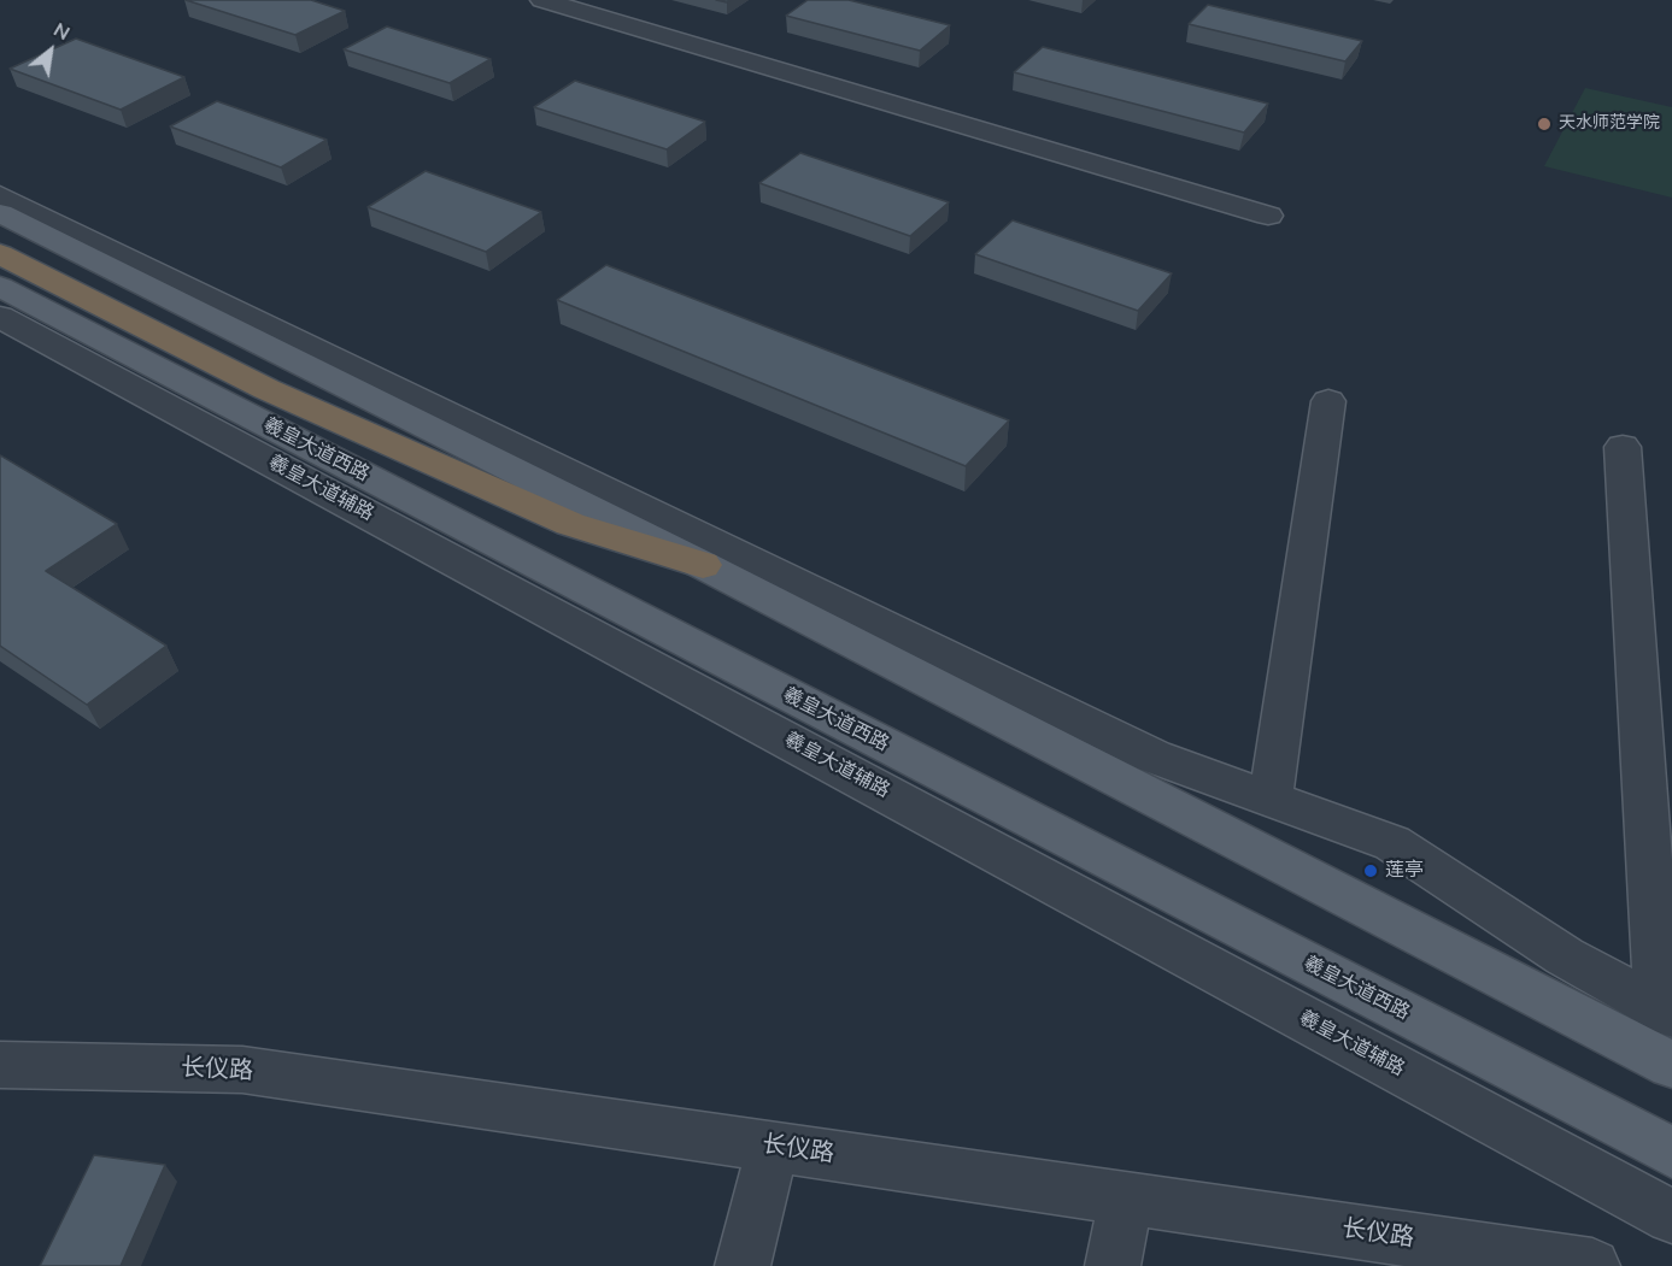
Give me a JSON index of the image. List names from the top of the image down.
{
  "streets": {
    "main road": ["羲皇大道西路"],
    "street": ["羲皇大道辅路", "长仪路"]
  },
  "places": ["天水师范学院", "莲亭"],
  "north": "top right"
}
